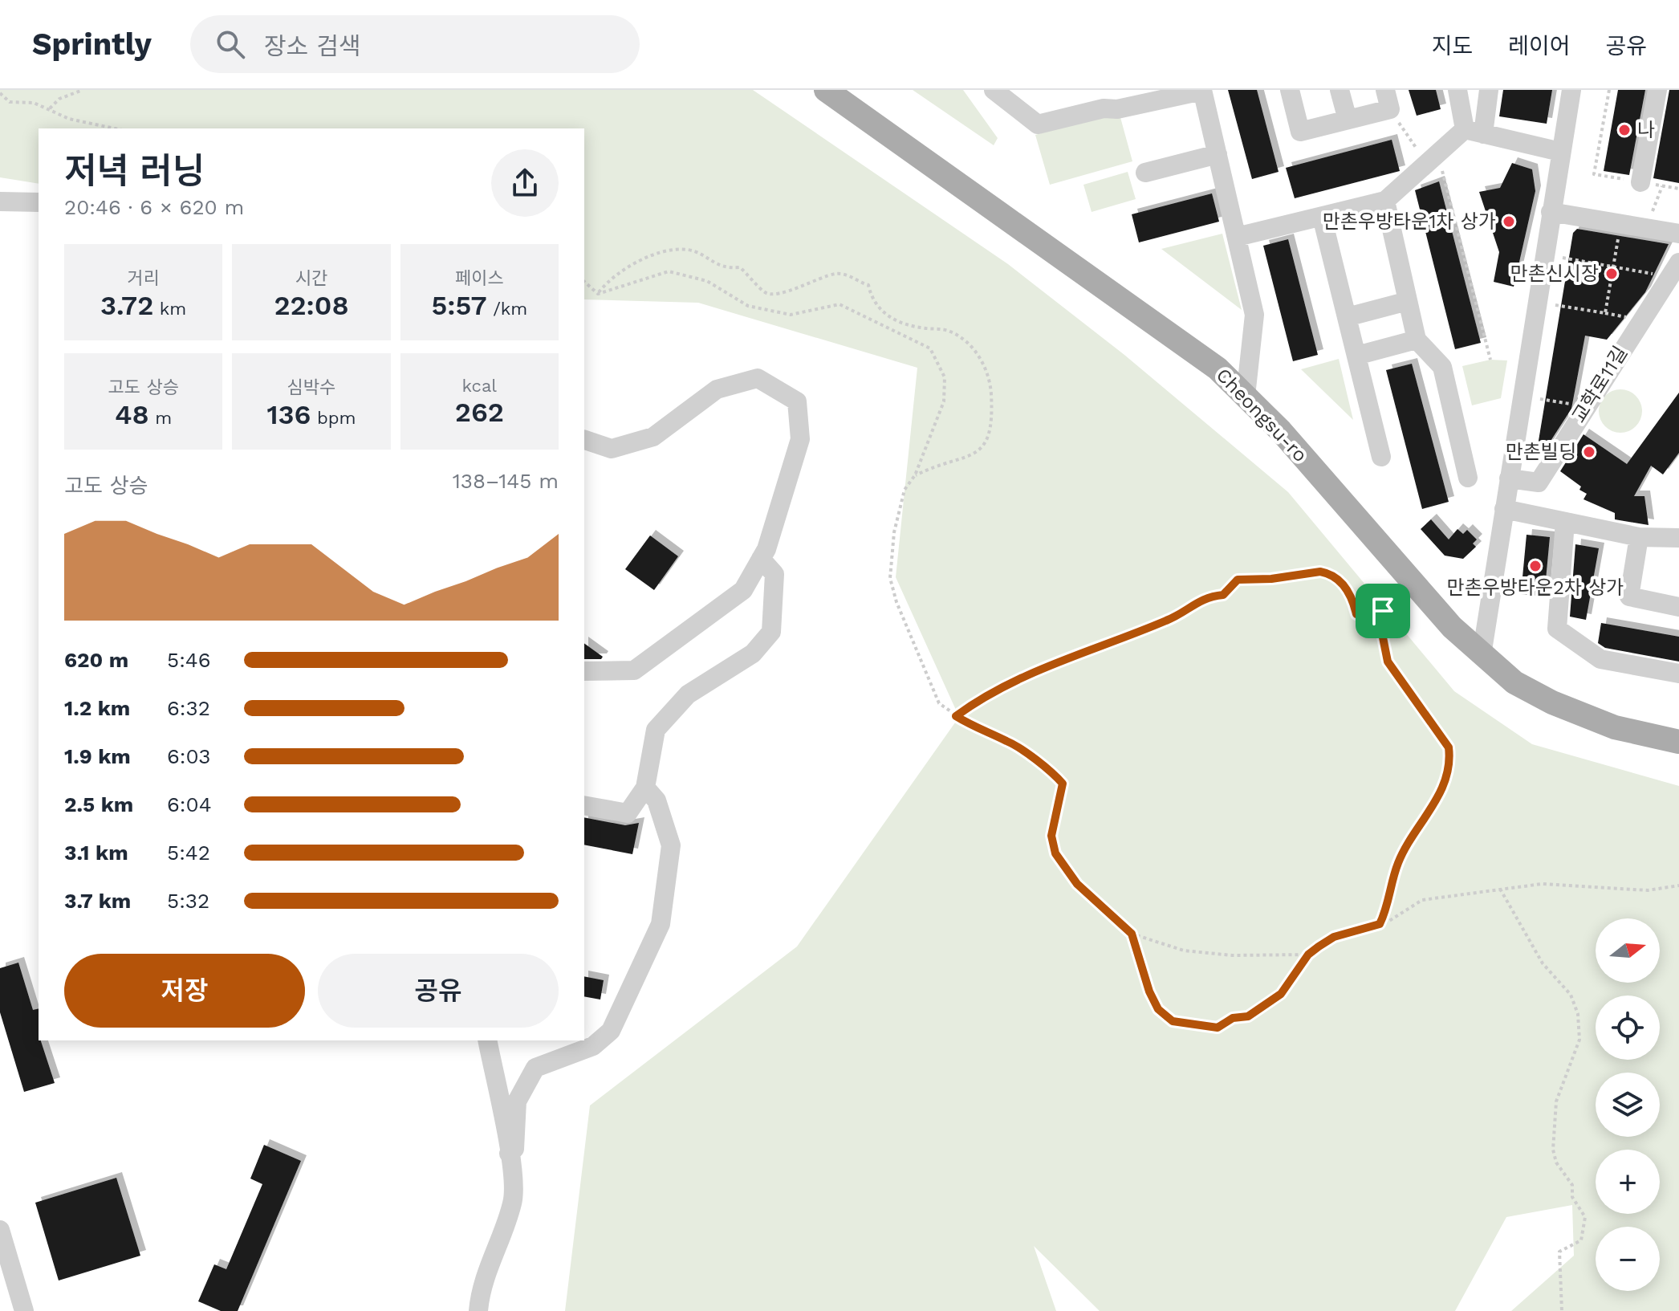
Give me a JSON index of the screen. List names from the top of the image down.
{
  "streets": {
    "main road": ["Cheongsu-ro"],
    "street": ["교학로11길"]
  },
  "places": [
    "나",
    "만촌우방타운1차 상가",
    "만촌신시장",
    "만촌빌딩",
    "만촌우방타운2차 상가"
  ],
  "north": "right",
  "page": {
    "header": "Sprintly",
    "search": "장소 검색",
    "nav": ["지도", "레이어", "공유"],
    "heading": ["저녁 러닝", "20:46 · 6 × 620 m"],
    "stats": [
      ["거리", "3.72 km"],
      ["시간", "22:08"],
      ["페이스", "5:57 /km"],
      ["고도 상승", "48 m"],
      ["심박수", "136 bpm"],
      ["kcal", "262"]
    ],
    "chart": ["고도 상승", "138–145 m"],
    "list": [
      {
        "name": "620 m",
        "note": "5:46"
      },
      {
        "name": "1.2 km",
        "note": "6:32"
      },
      {
        "name": "1.9 km",
        "note": "6:03"
      },
      {
        "name": "2.5 km",
        "note": "6:04"
      },
      {
        "name": "3.1 km",
        "note": "5:42"
      },
      {
        "name": "3.7 km",
        "note": "5:32"
      }
    ],
    "map_buttons": ["+", "−"],
    "buttons": ["저장", "공유"]
  }
}
